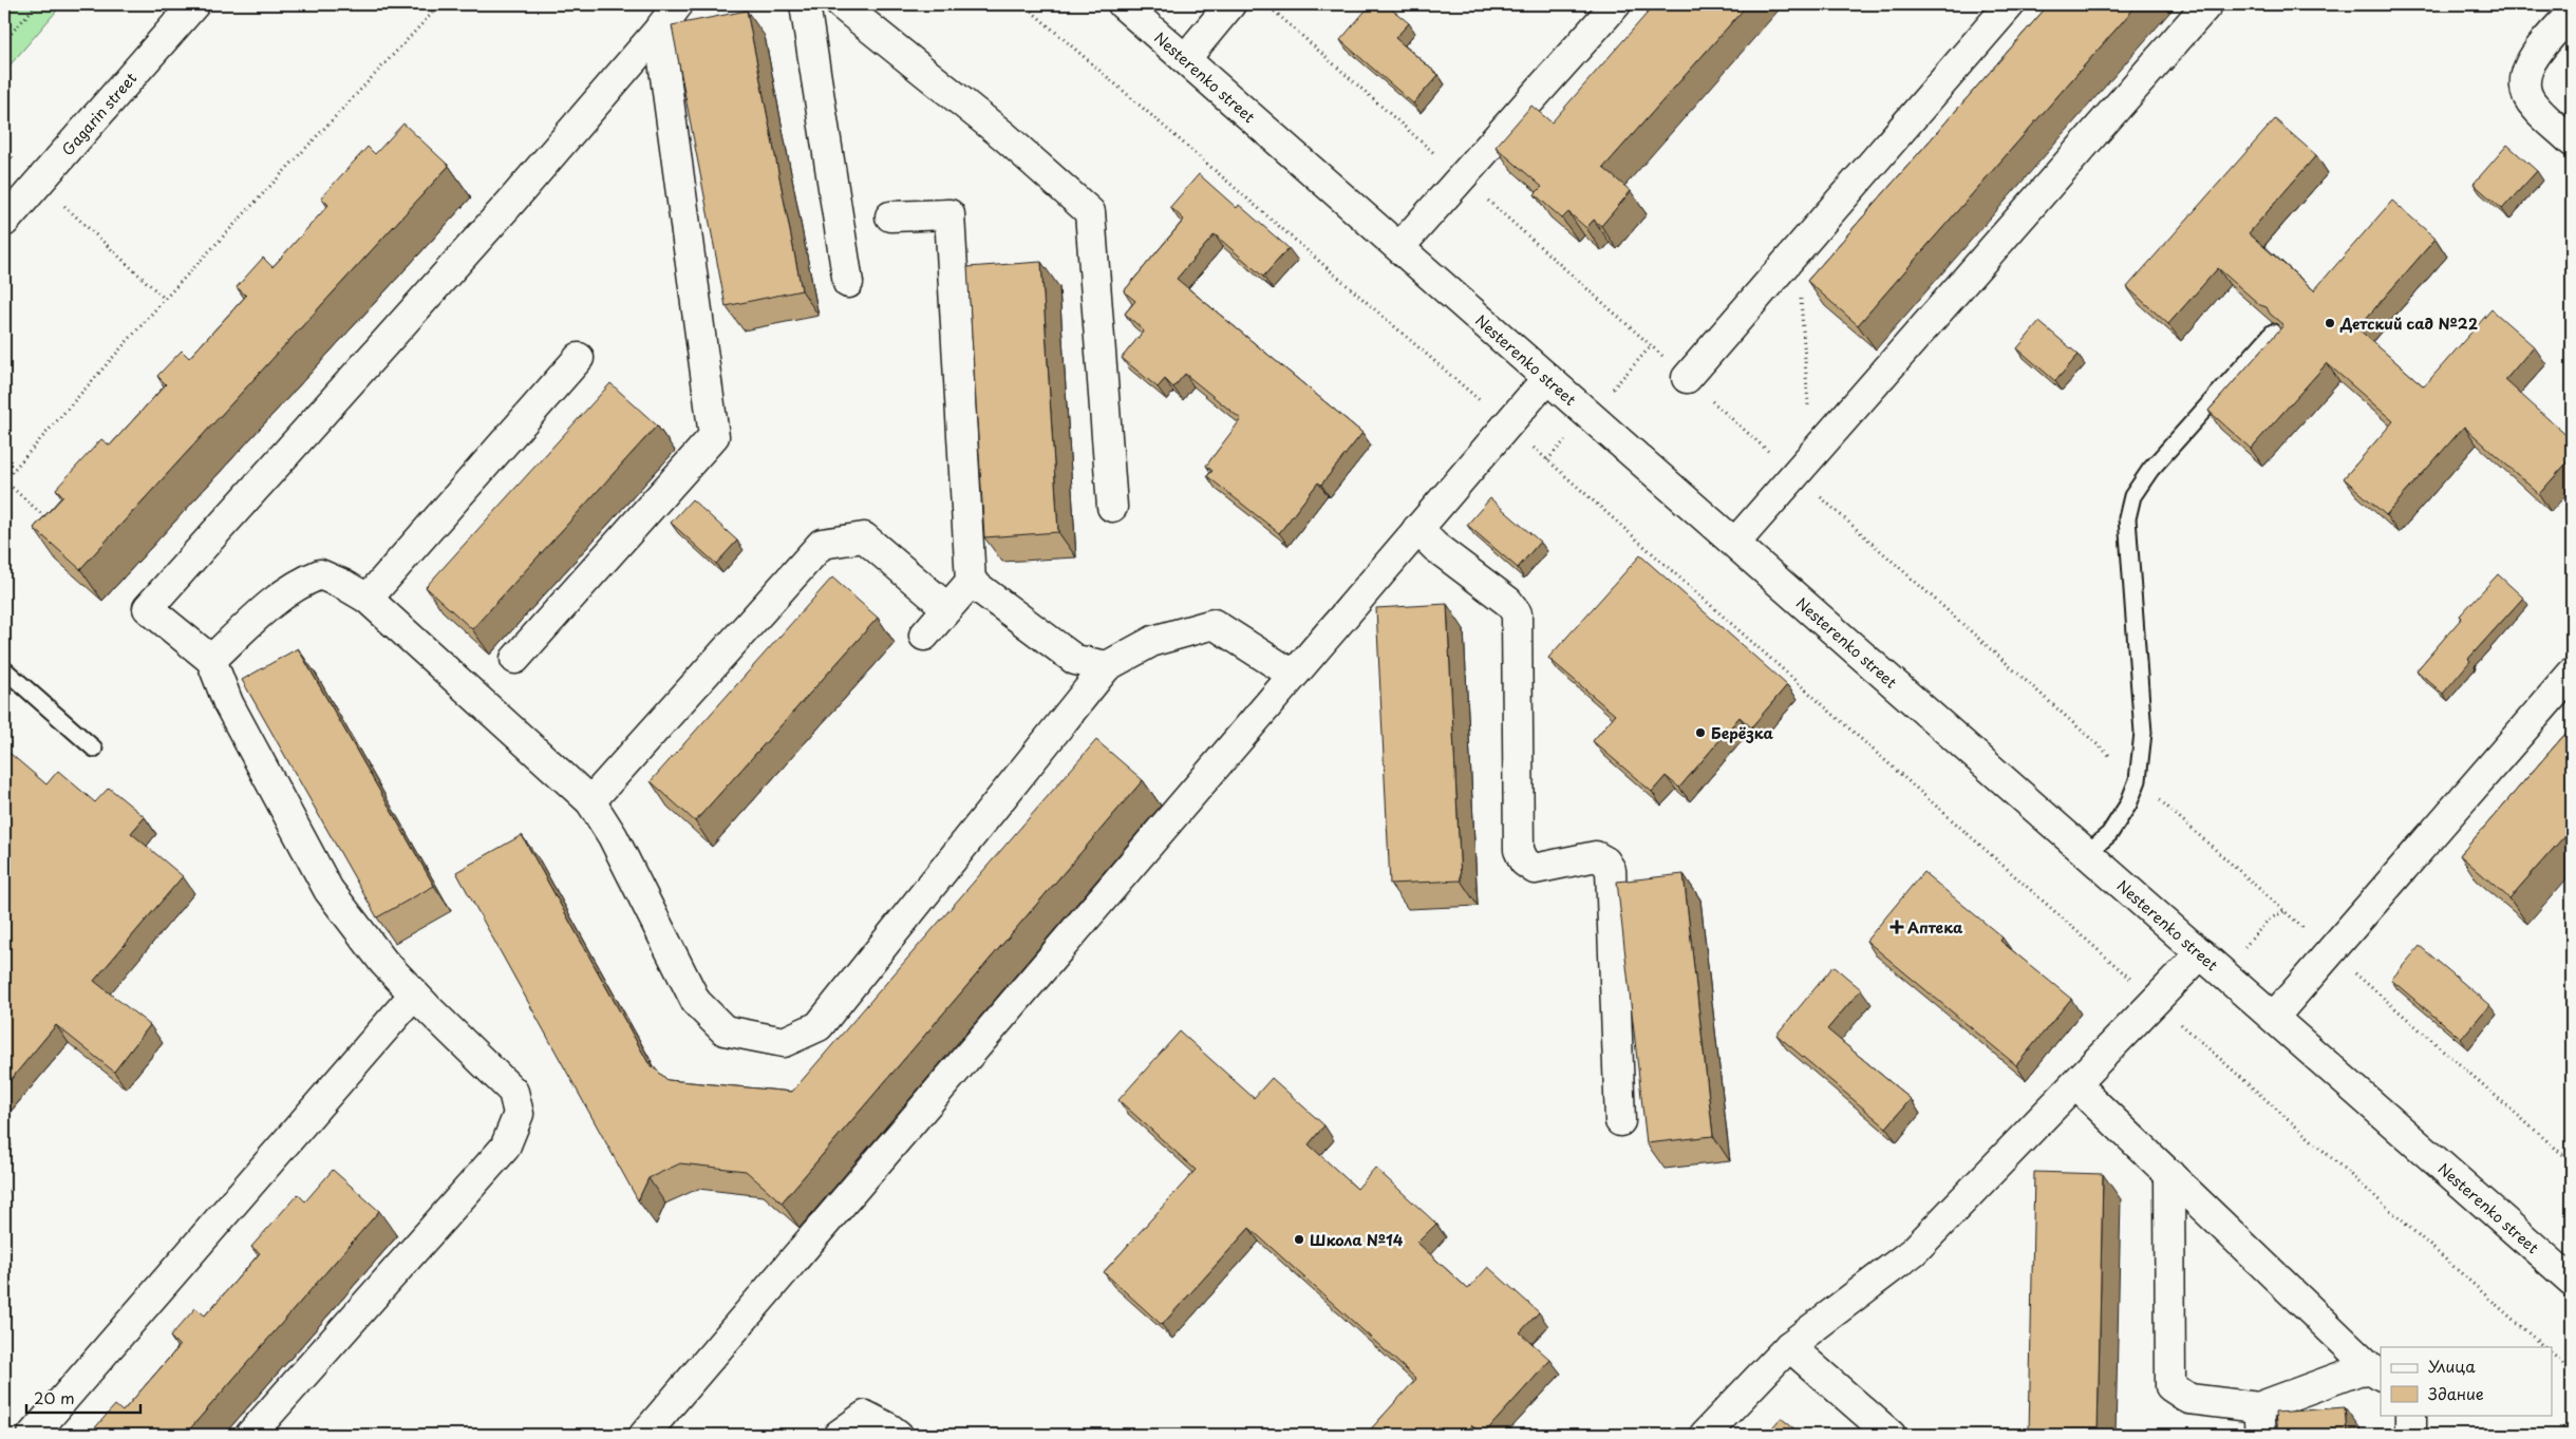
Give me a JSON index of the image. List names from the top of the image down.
{
  "streets": {
    "street": ["Nesterenko street", "Gagarin street"]
  },
  "places": {
    "other": ["Детский сад №22", "Берёзка", "Школа №14"],
    "health": ["Аптека"]
  },
  "legend": ["Улица", "Здание"],
  "scale_bar": "20 m"
}
